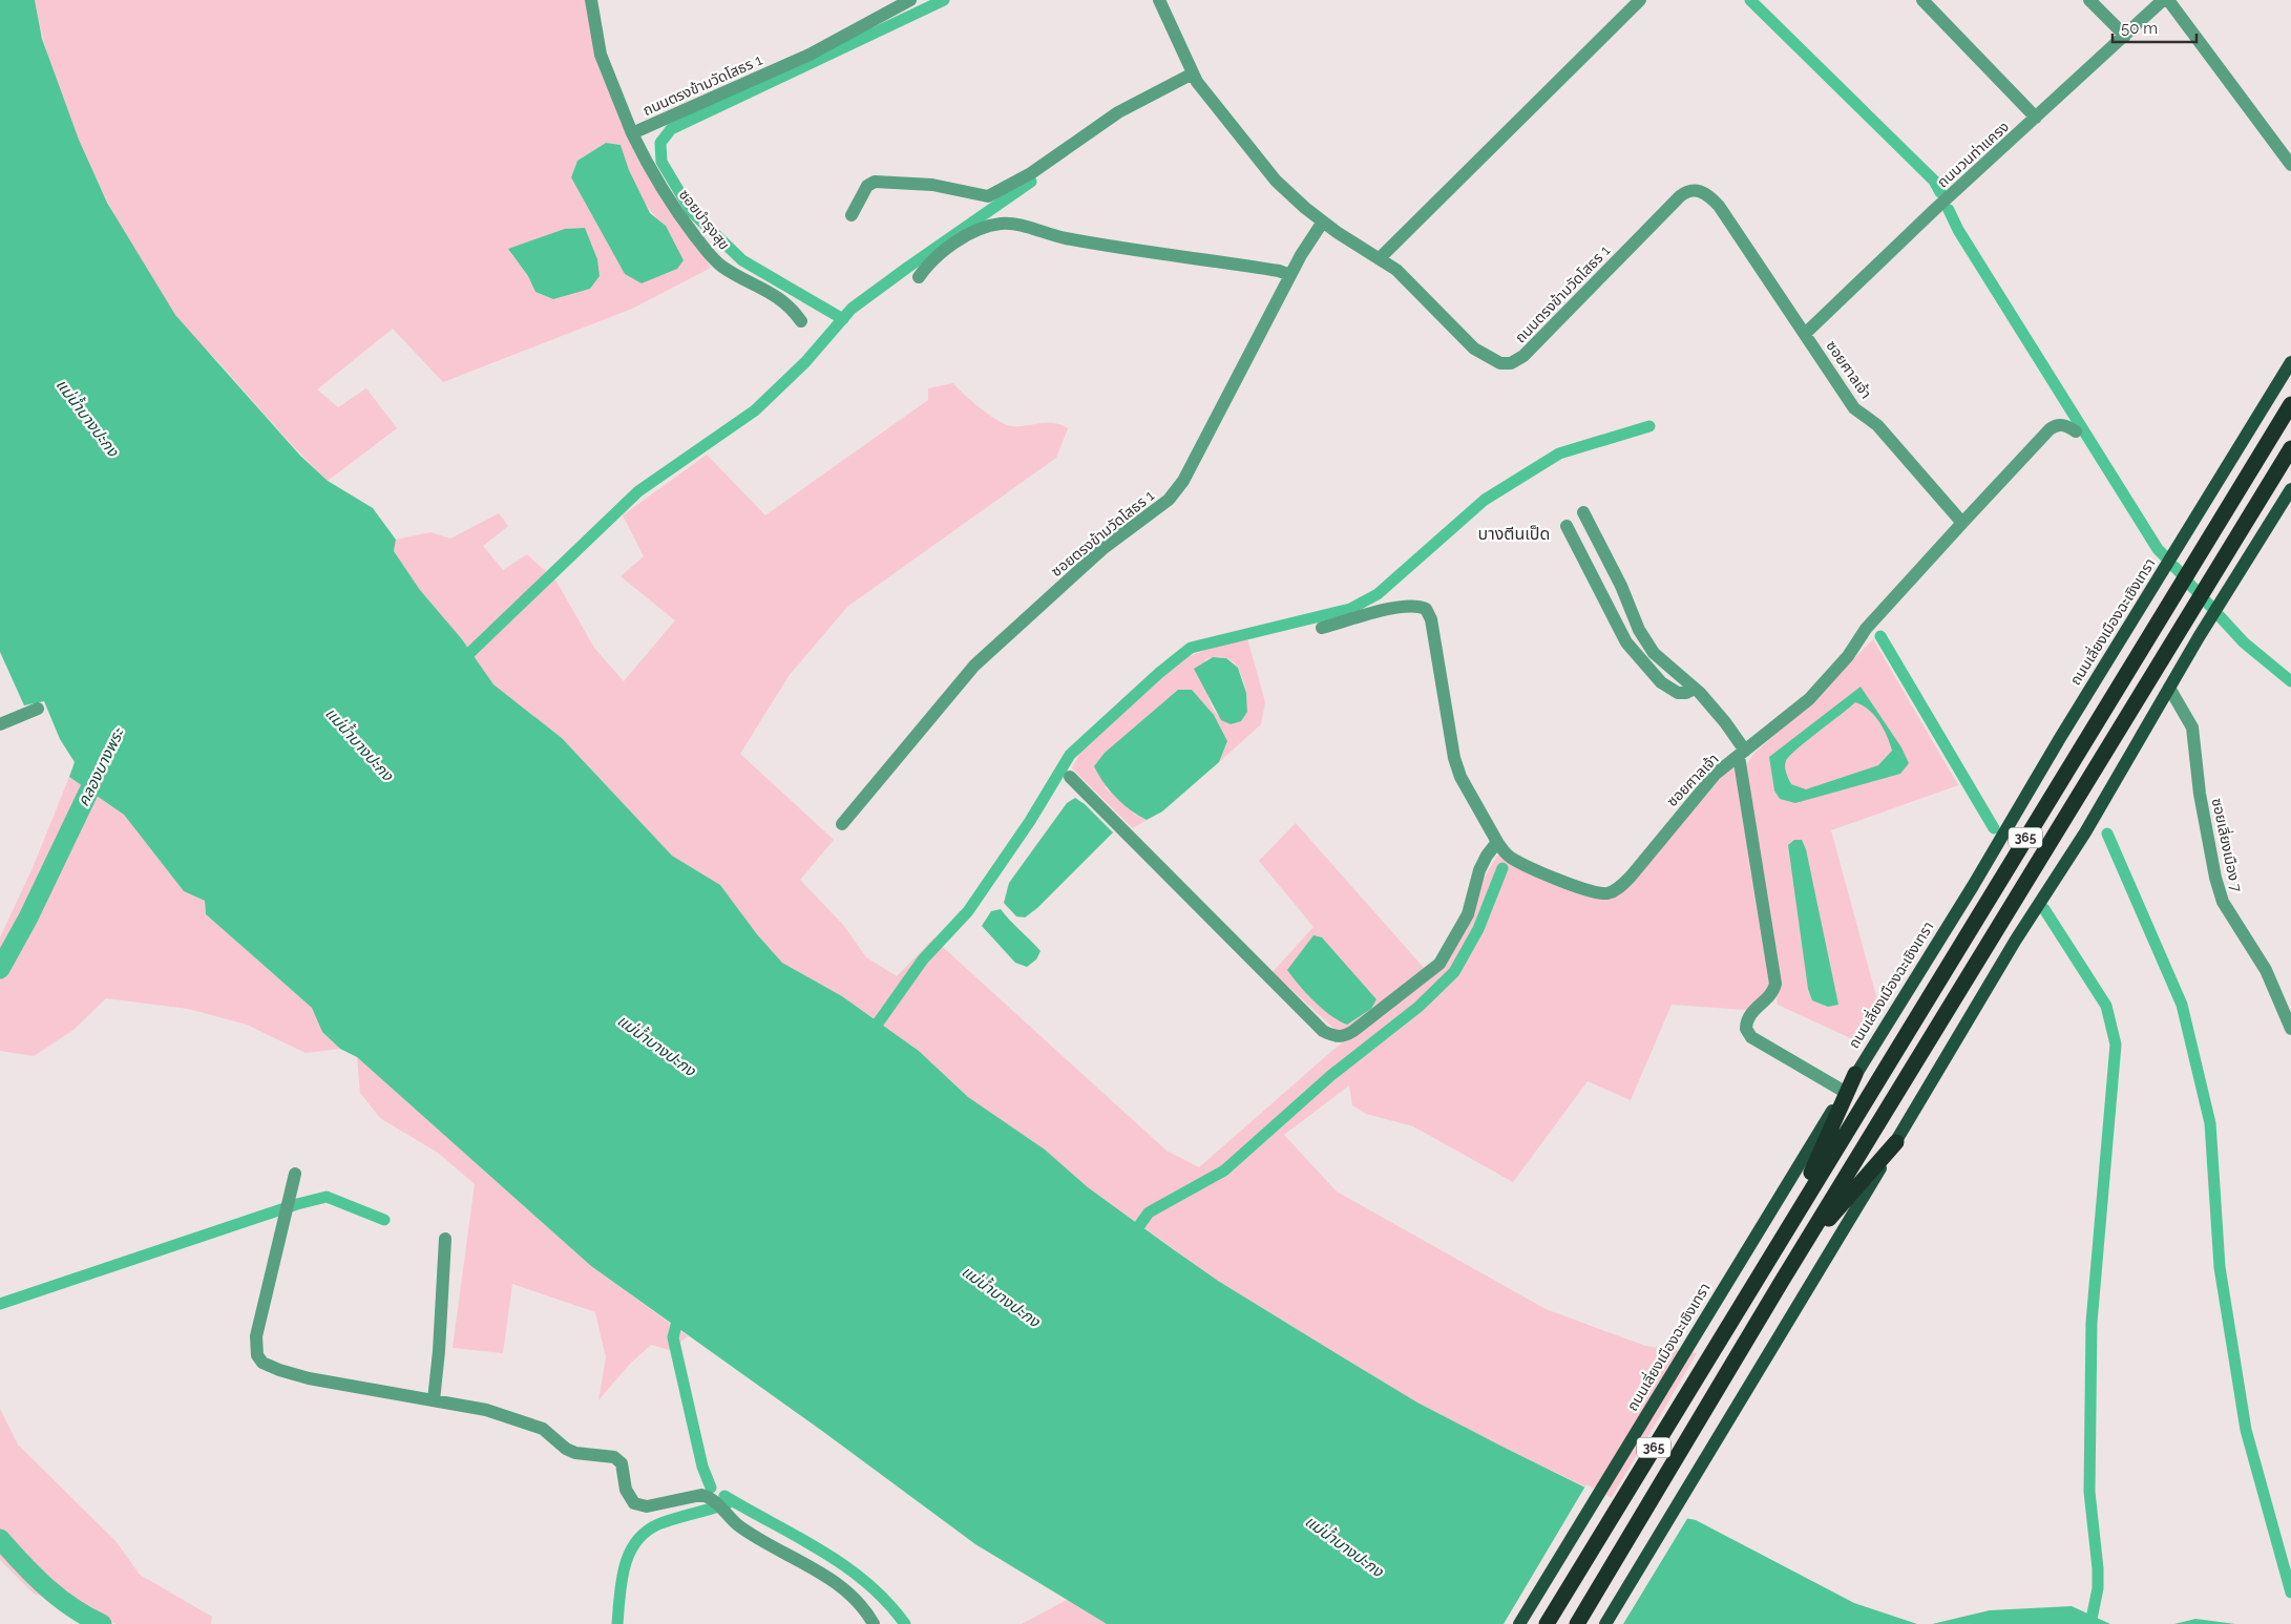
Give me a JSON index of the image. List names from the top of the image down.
{
  "streets": {
    "highway": ["365"],
    "main road": ["ถนนเลี่ยงเมืองฉะเชิงเทรา"],
    "street": [
      "ถนนตรงข้ามวัดโสธร 1",
      "ถนนวนท่าแครง",
      "ซอยบำรุงสุข",
      "ซอยศาลเจ้า",
      "ซอยตรงข้ามวัดโสธร 1",
      "ซอยเลี่ยงเมือง 7"
    ]
  },
  "crossings": [
    ["ถนนตรงข้ามวัดโสธร 1", "ถนนวนท่าแครง"],
    ["ถนนตรงข้ามวัดโสธร 1", "ซอยบำรุงสุข"],
    ["ถนนตรงข้ามวัดโสธร 1", "ซอยศาลเจ้า"],
    ["ถนนตรงข้ามวัดโสธร 1", "ซอยตรงข้ามวัดโสธร 1"],
    ["ถนนวนท่าแครง", "ซอยศาลเจ้า"]
  ],
  "districts": ["บางตีนเป็ด"],
  "water": ["แม่น้ำบางปะกง", "คลองบางพระ"],
  "scale_bar": "50 m"
}
